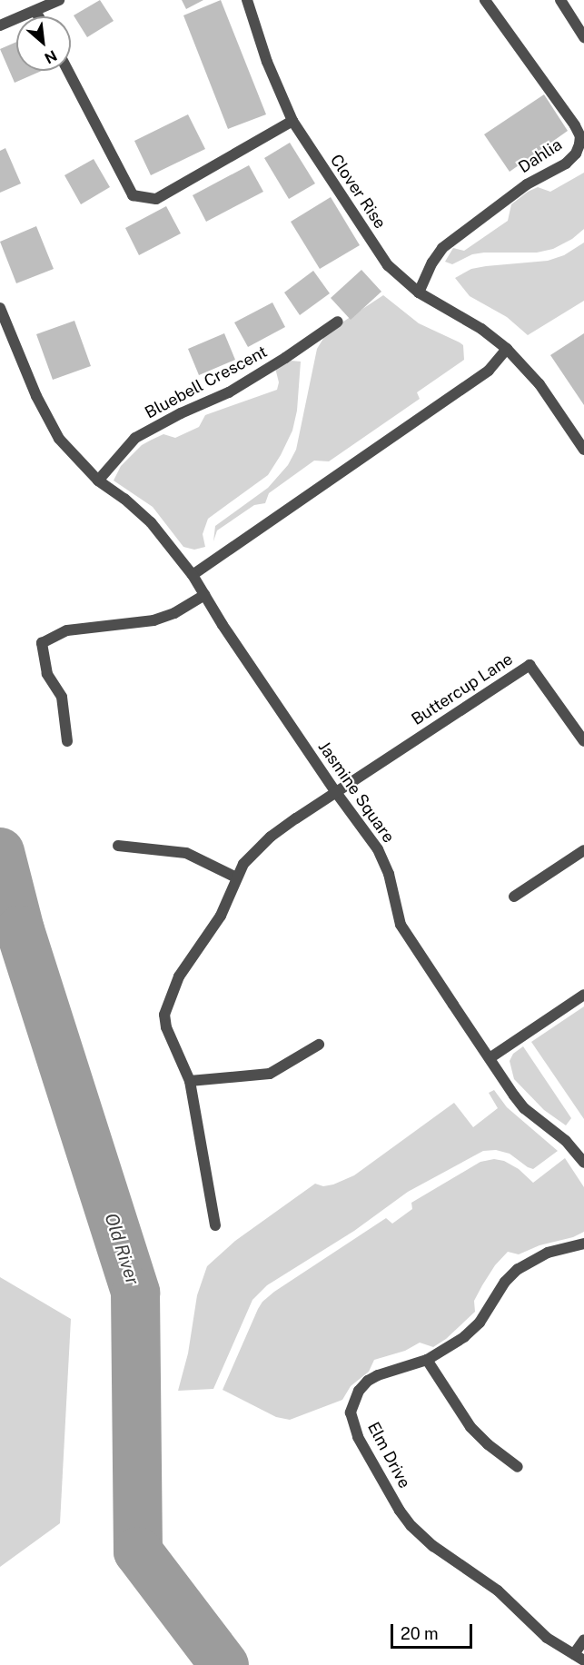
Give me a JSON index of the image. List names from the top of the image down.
{
  "streets": {
    "street": [
      "Dahlia",
      "Clover Rise",
      "Bluebell Crescent",
      "Buttercup Lane",
      "Jasmine Square",
      "Elm Drive"
    ]
  },
  "crossings": [
    ["Dahlia", "Clover Rise"],
    ["Buttercup Lane", "Jasmine Square"]
  ],
  "water": ["Old River"],
  "scale_bar": "20 m",
  "north": "bottom right"
}
